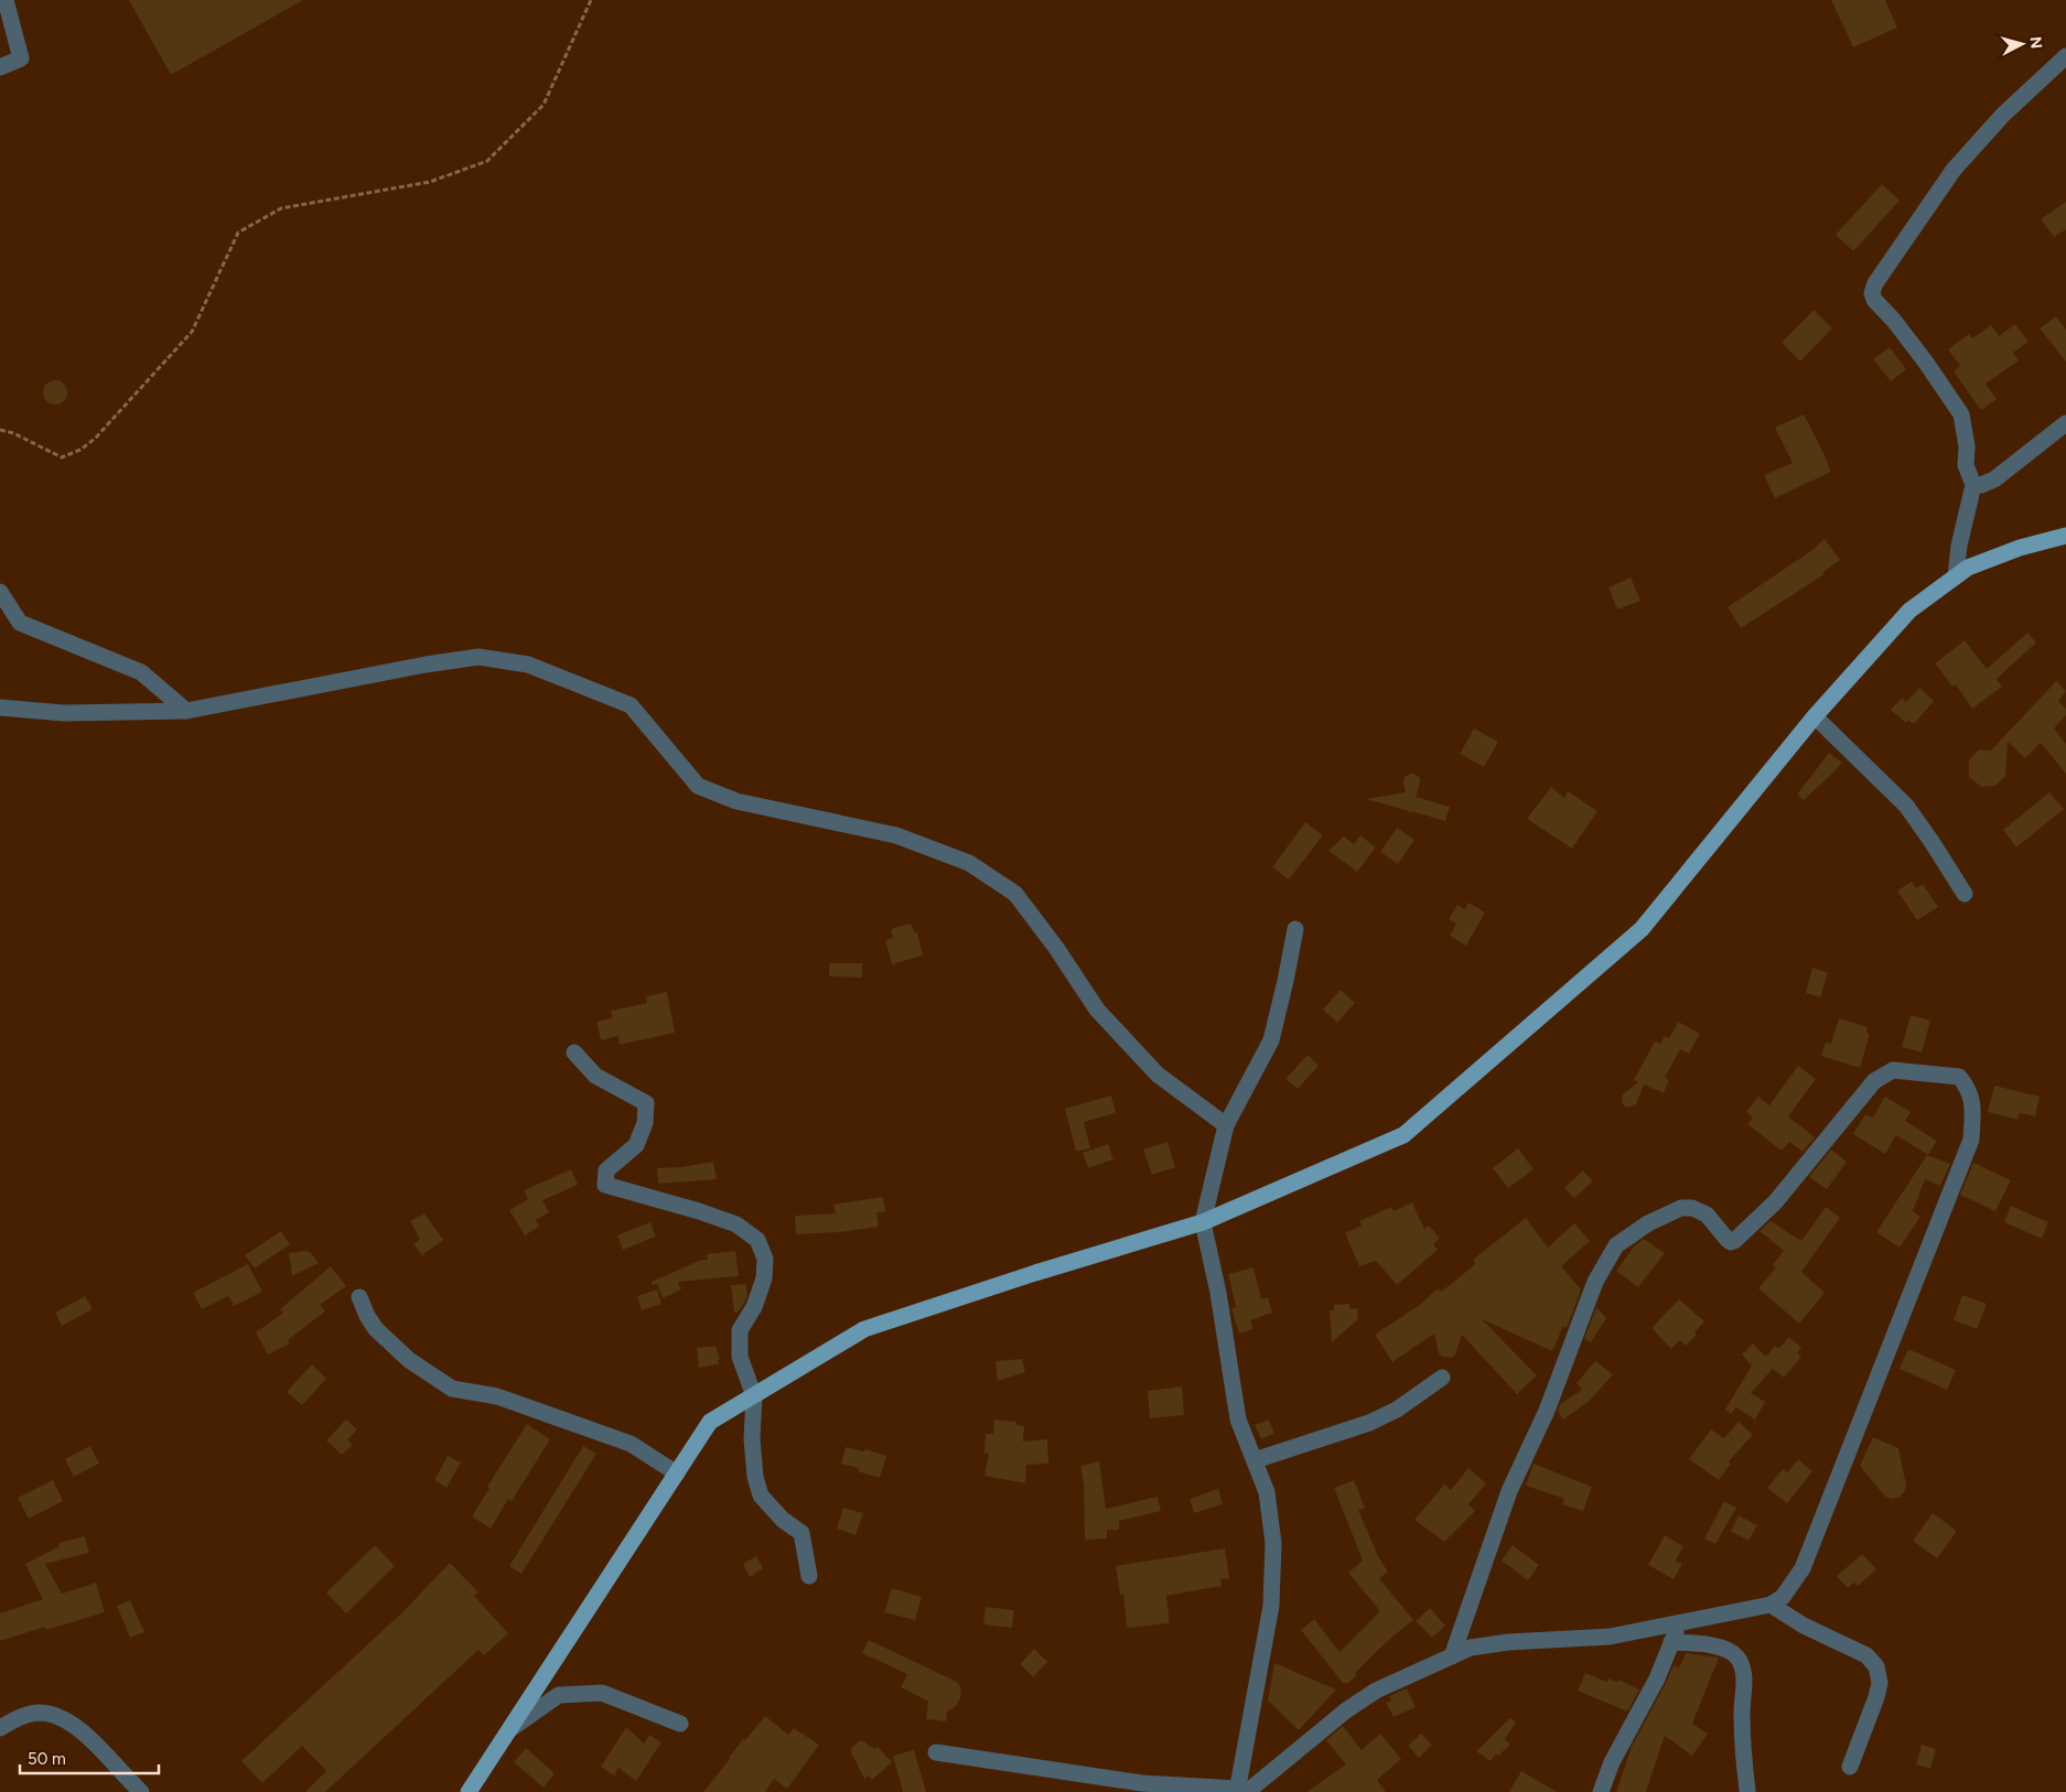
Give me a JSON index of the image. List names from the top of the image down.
{
  "scale_bar": "50 m",
  "north": "right"
}
